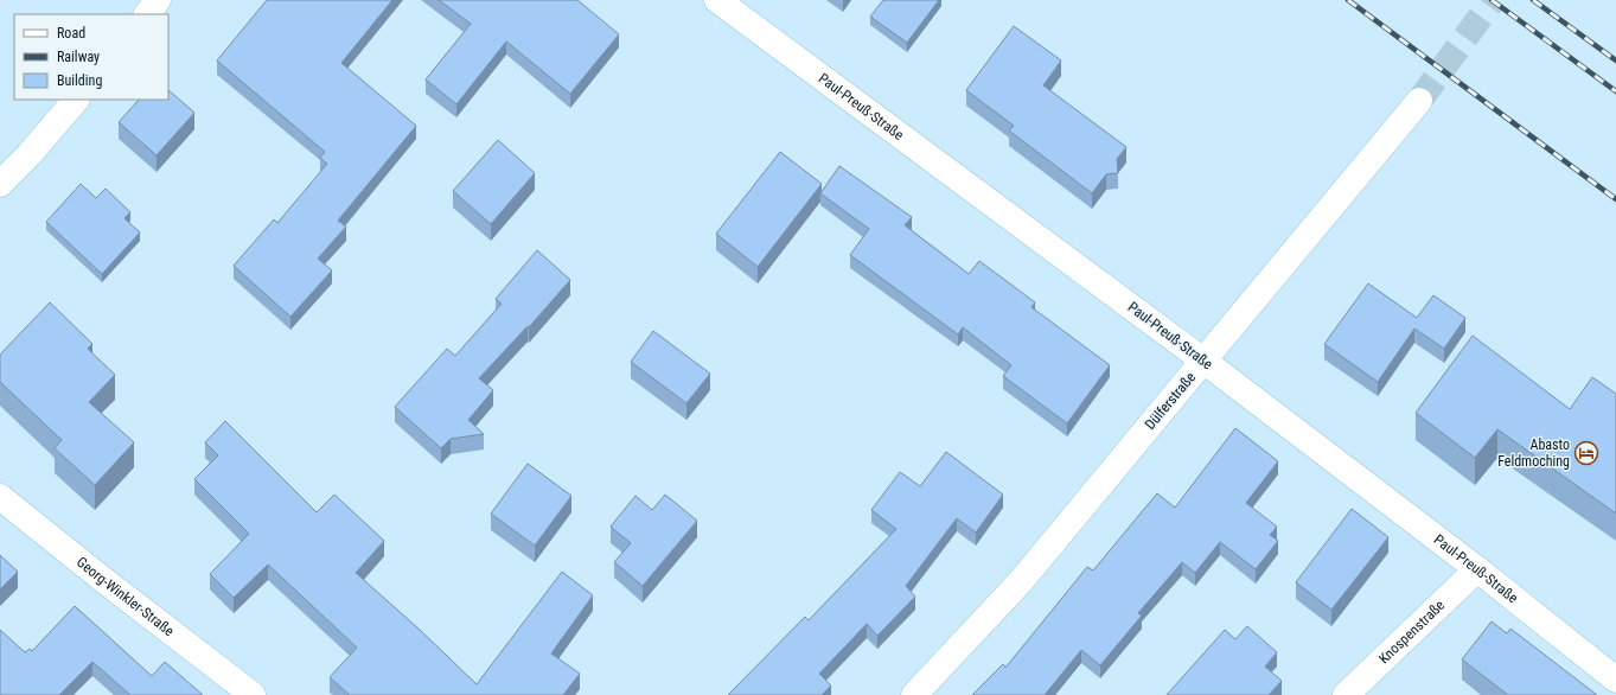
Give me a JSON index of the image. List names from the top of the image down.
{
  "streets": {
    "street": [
      "Paul-Preuß-Straße",
      "Dülferstraße",
      "Georg-Winkler-Straße",
      "Knospenstraße"
    ]
  },
  "crossings": [
    ["Paul-Preuß-Straße", "Dülferstraße"],
    ["Paul-Preuß-Straße", "Knospenstraße"]
  ],
  "places": {
    "hotel": ["Abasto Feldmoching"]
  },
  "legend": ["Road", "Railway", "Building"]
}
